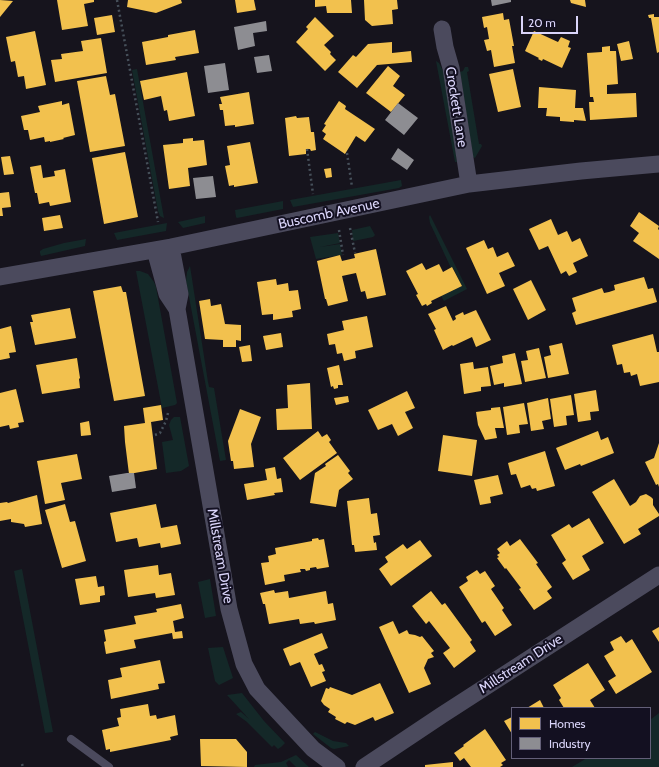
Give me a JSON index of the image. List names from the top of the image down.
{
  "streets": {
    "street": ["Crockett Lane", "Buscomb Avenue", "Millstream Drive"]
  },
  "crossings": [
    ["Crockett Lane", "Buscomb Avenue"],
    ["Buscomb Avenue", "Millstream Drive"]
  ],
  "legend": ["Homes", "Industry"],
  "scale_bar": "20 m"
}
